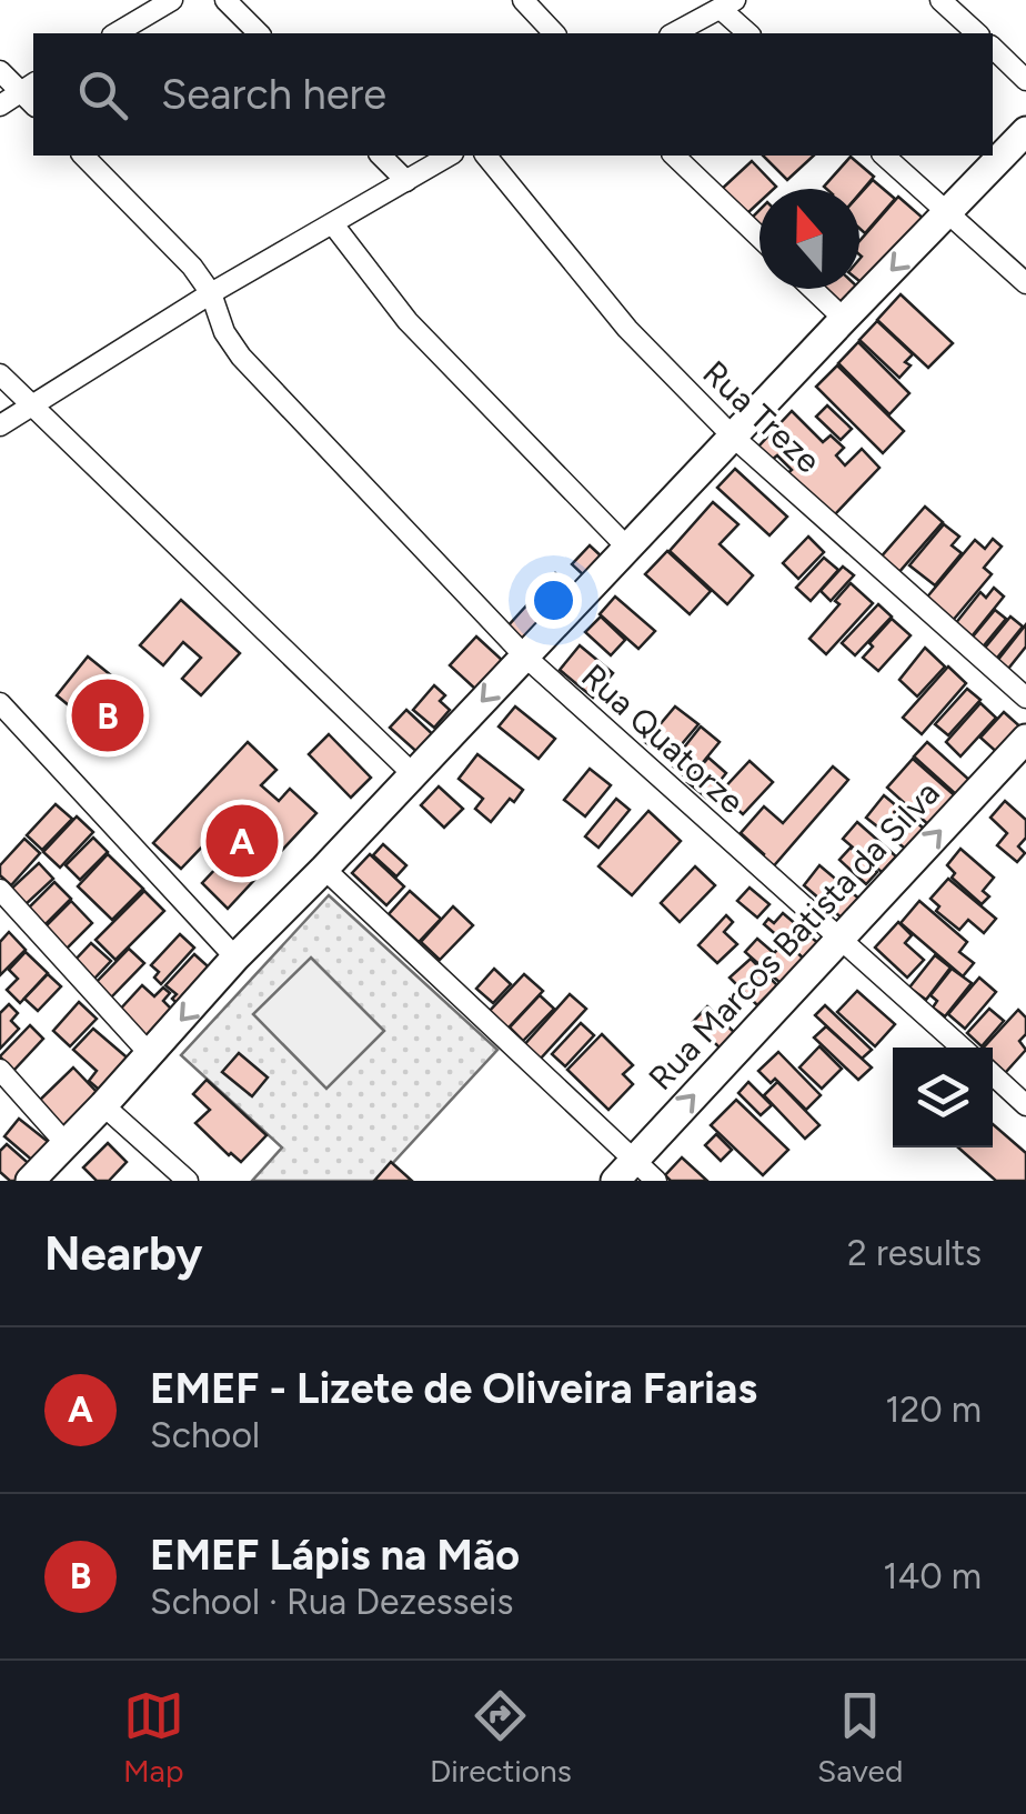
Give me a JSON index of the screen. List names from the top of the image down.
{
  "streets": {
    "main road": ["Rua Marcos Batista da Silva"],
    "street": ["Rua Treze", "Rua Quatorze"]
  },
  "crossings": [
    ["Rua Quatorze", "Rua Marcos Batista da Silva"]
  ],
  "one_way": ["Rua Marcos Batista da Silva"],
  "north": "top",
  "page": {
    "search": "Search here",
    "pins": ["B", "A"],
    "heading": ["Nearby", "2 results"],
    "list": [
      {
        "mark": "A",
        "name": "EMEF - Lizete de Oliveira Farias",
        "note": "School",
        "value": "120 m"
      },
      {
        "mark": "B",
        "name": "EMEF Lápis na Mão",
        "note": "School · Rua Dezesseis",
        "value": "140 m"
      }
    ],
    "nav": ["Map", "Directions", "Saved"]
  }
}
